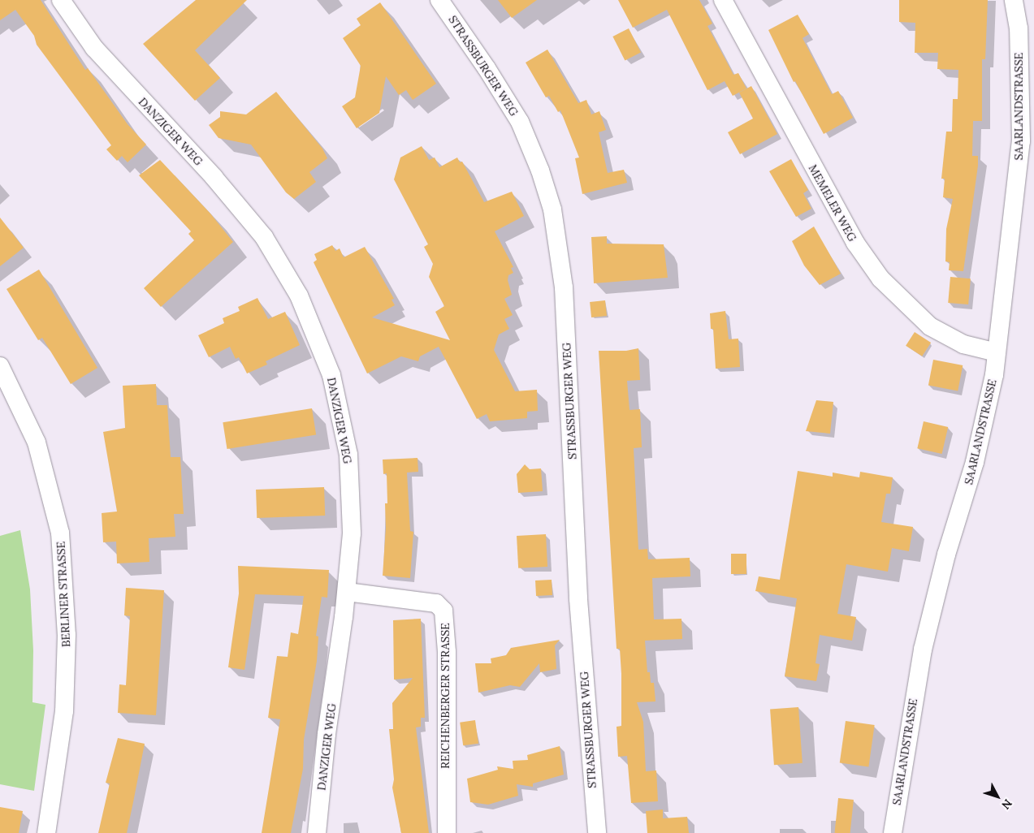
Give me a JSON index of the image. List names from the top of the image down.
{
  "streets": {
    "street": [
      "STRASSBURGER WEG",
      "SAARLANDSTRASSE",
      "DANZIGER WEG",
      "MEMELER WEG",
      "BERLINER STRASSE",
      "REICHENBERGER STRASSE"
    ]
  },
  "crossings": [
    ["SAARLANDSTRASSE", "MEMELER WEG"],
    ["DANZIGER WEG", "REICHENBERGER STRASSE"]
  ],
  "north": "bottom right"
}
